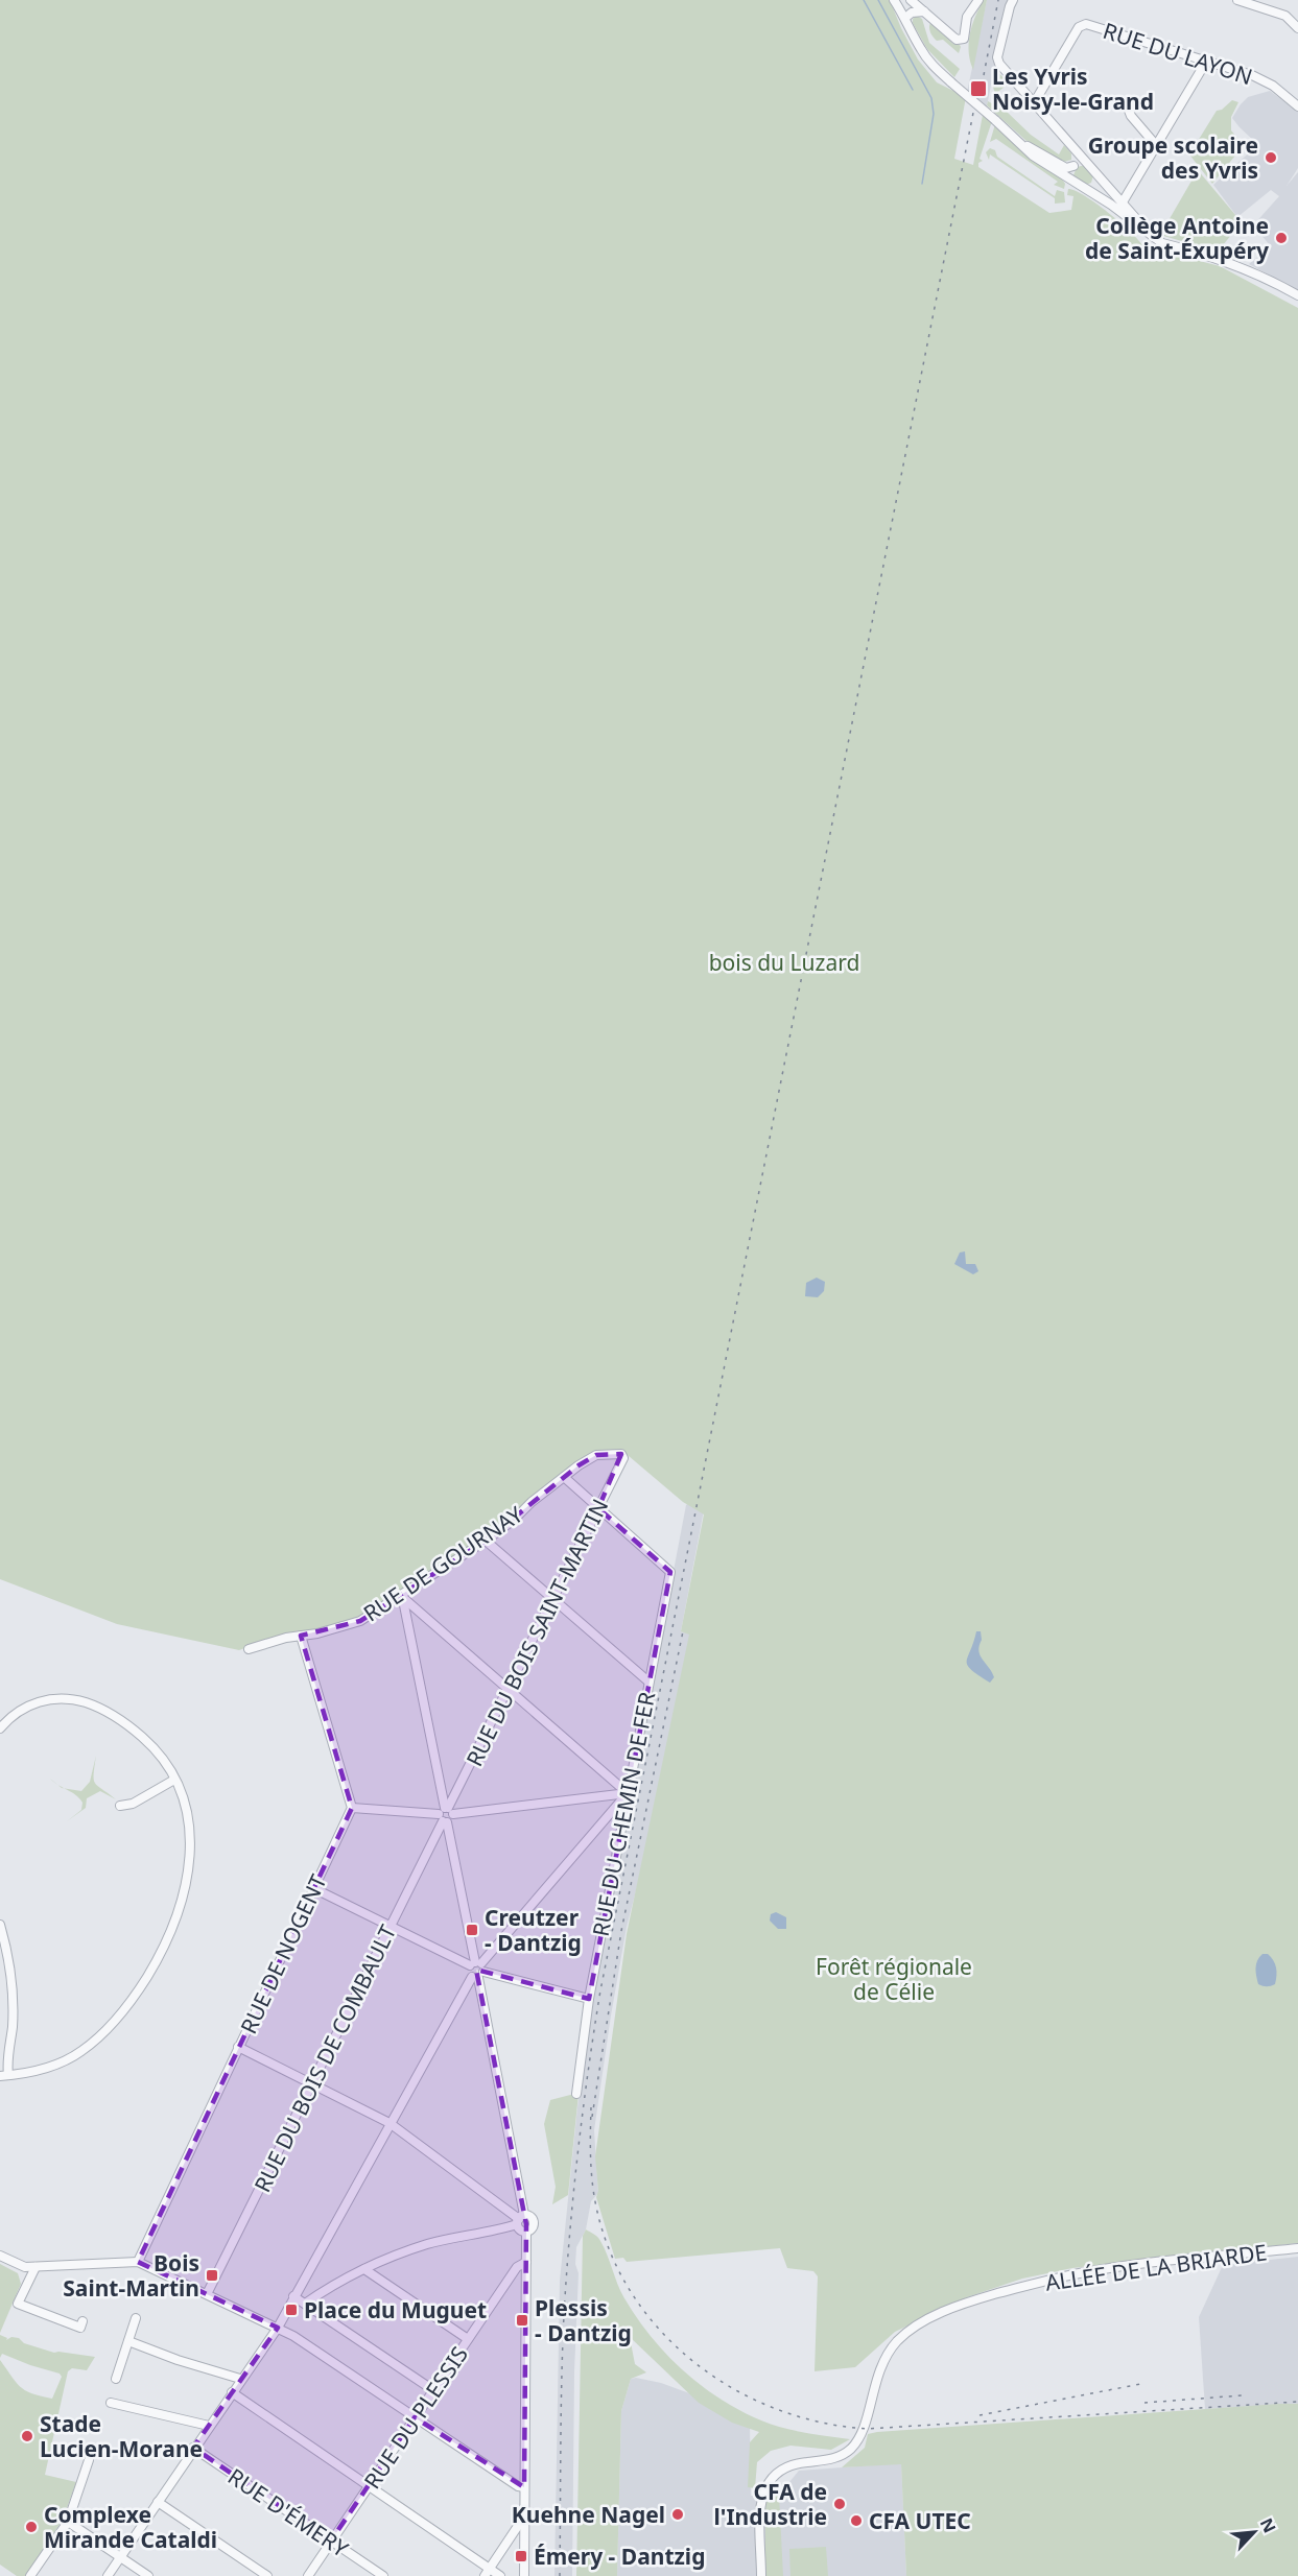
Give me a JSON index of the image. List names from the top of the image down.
{
  "streets": {
    "street": [
      "RUE DU LAYON",
      "RUE DE GOURNAY",
      "RUE DU BOIS SAINT-MARTIN",
      "RUE DU CHEMIN DE FER",
      "RUE DE NOGENT",
      "RUE DU BOIS DE COMBAULT",
      "ALLÉE DE LA BRIARDE",
      "RUE DU PLESSIS",
      "RUE D'ÉMERY"
    ]
  },
  "crossings": [
    ["RUE DE GOURNAY", "RUE DU BOIS SAINT-MARTIN"],
    ["RUE DU BOIS SAINT-MARTIN", "RUE DU CHEMIN DE FER"],
    ["RUE DU BOIS SAINT-MARTIN", "RUE DU BOIS DE COMBAULT"],
    ["RUE DU PLESSIS", "RUE D'ÉMERY"]
  ],
  "parks": ["bois du Luzard", "Forêt régionale de Célie"],
  "places": {
    "transit": [
      "Les Yvris Noisy-le-Grand",
      "Creutzer - Dantzig",
      "Bois Saint-Martin",
      "Place du Muguet",
      "Plessis - Dantzig",
      "Émery - Dantzig"
    ],
    "other": [
      "Groupe scolaire des Yvris",
      "Collège Antoine de Saint-Éxupéry",
      "Stade Lucien-Morane",
      "CFA de l'Industrie",
      "Kuehne Nagel",
      "CFA UTEC",
      "Complexe Mirande Cataldi"
    ]
  },
  "north": "top right"
}
